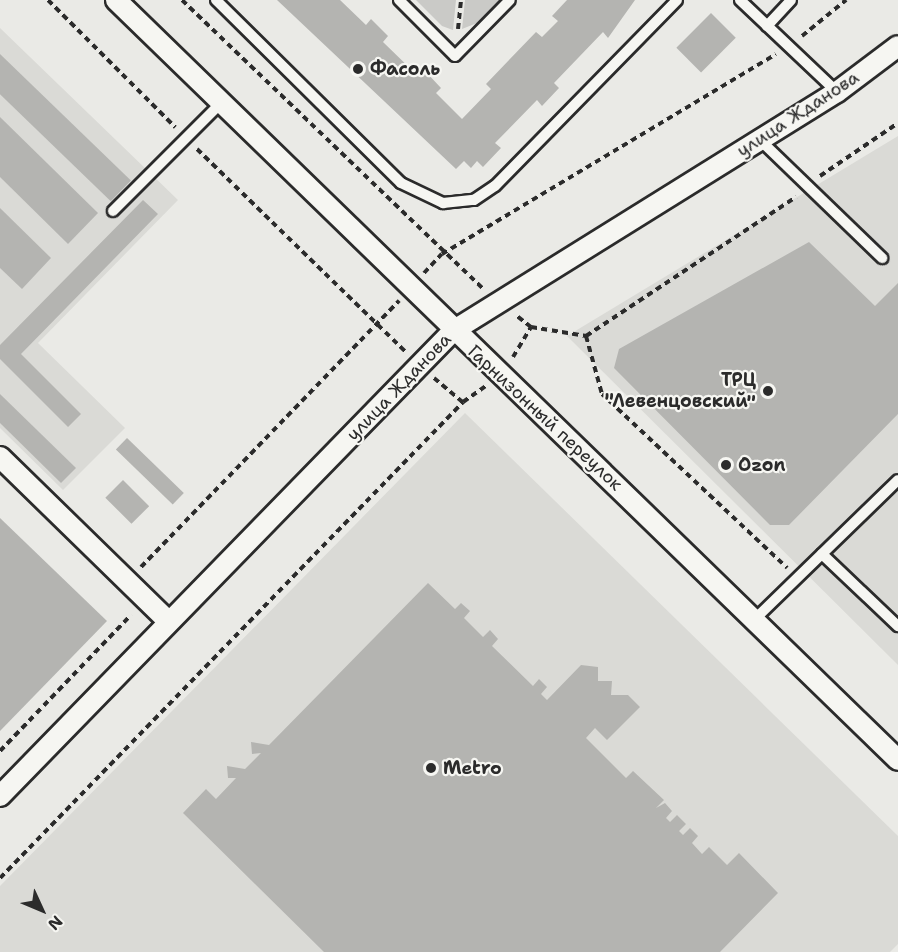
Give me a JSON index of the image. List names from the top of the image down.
{
  "streets": {
    "street": ["улица Жданова", "Гарнизонный переулок"]
  },
  "crossings": [
    ["улица Жданова", "Гарнизонный переулок"]
  ],
  "places": [
    "Фасоль",
    "ТРЦ \"Левенцовский\"",
    "Ozon",
    "Metro"
  ],
  "north": "bottom right"
}
